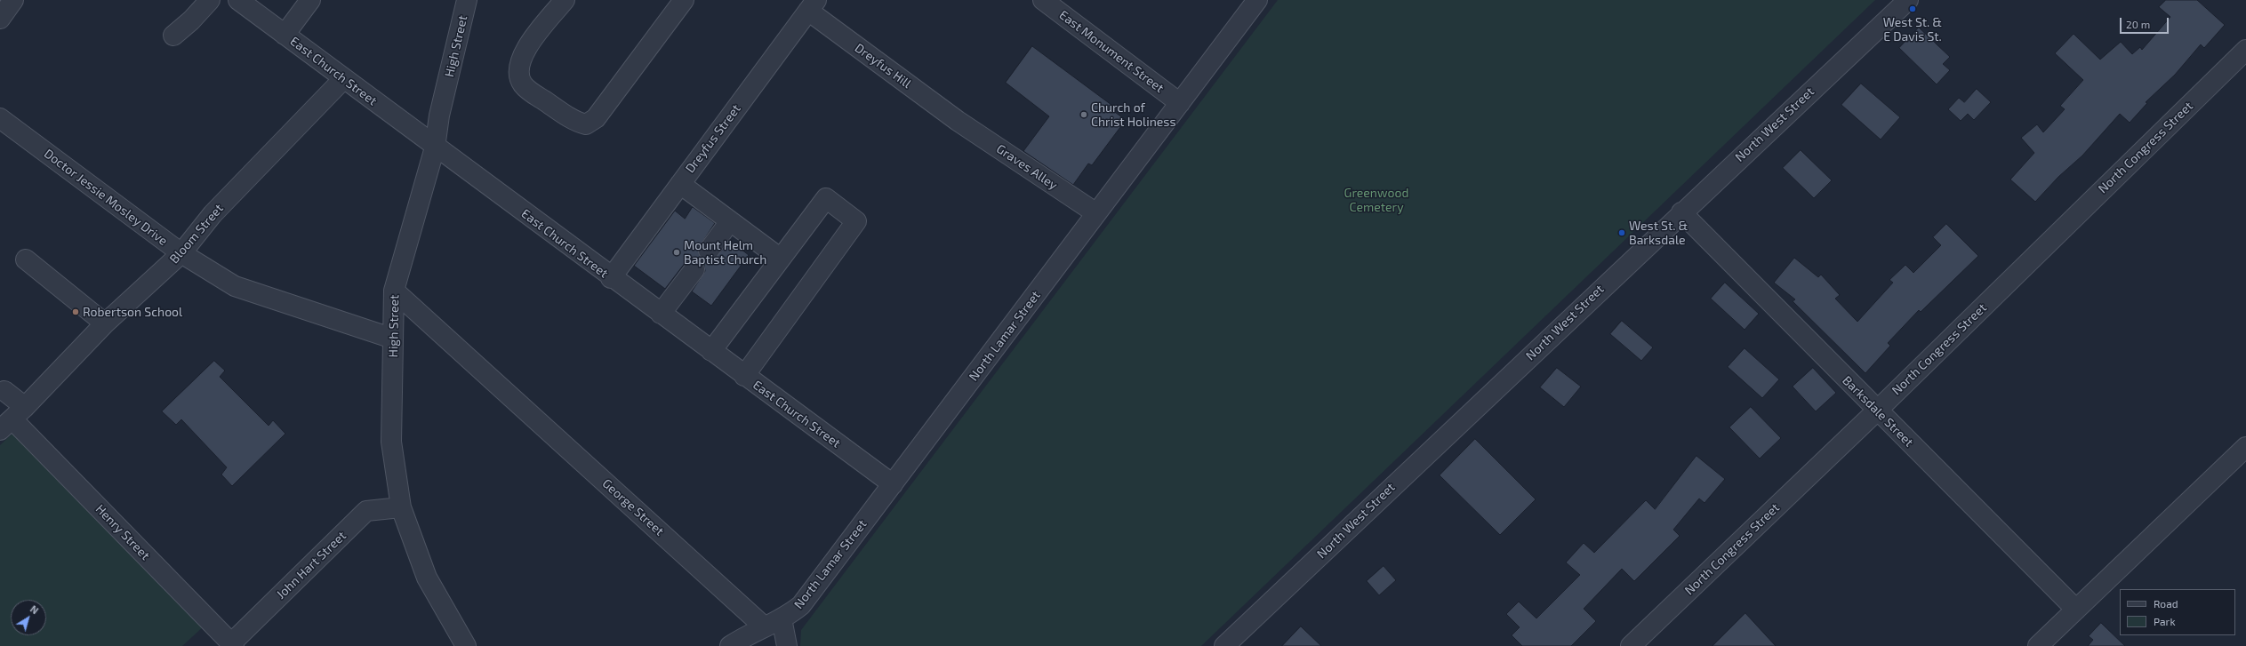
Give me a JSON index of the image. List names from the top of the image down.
{
  "streets": {
    "street": [
      "High Street",
      "East Monument Street",
      "Dreyfus Hill",
      "East Church Street",
      "North West Street",
      "Dreyfus Street",
      "North Congress Street",
      "Graves Alley",
      "Doctor Jessie Mosley Drive",
      "Bloom Street",
      "North Lamar Street",
      "Barksdale Street",
      "George Street",
      "Henry Street",
      "John Hart Street"
    ]
  },
  "crossings": [
    ["High Street", "East Church Street"],
    ["High Street", "Doctor Jessie Mosley Drive"],
    ["High Street", "George Street"],
    ["High Street", "John Hart Street"],
    ["East Monument Street", "North Lamar Street"],
    ["Dreyfus Hill", "Dreyfus Street"],
    ["Dreyfus Hill", "Graves Alley"],
    ["East Church Street", "Dreyfus Street"],
    ["East Church Street", "Bloom Street"],
    ["East Church Street", "North Lamar Street"],
    ["North West Street", "Barksdale Street"],
    ["North Congress Street", "Barksdale Street"],
    ["Graves Alley", "North Lamar Street"],
    ["Doctor Jessie Mosley Drive", "Bloom Street"],
    ["Bloom Street", "Henry Street"],
    ["North Lamar Street", "George Street"],
    ["Henry Street", "John Hart Street"]
  ],
  "parks": ["Greenwood Cemetery"],
  "places": [
    "West St. & E Davis St.",
    "Church of Christ Holiness",
    "West St. & Barksdale",
    "Mount Helm Baptist Church",
    "Robertson School"
  ],
  "legend": ["Road", "Park"],
  "scale_bar": "20 m",
  "north": "top right"
}
